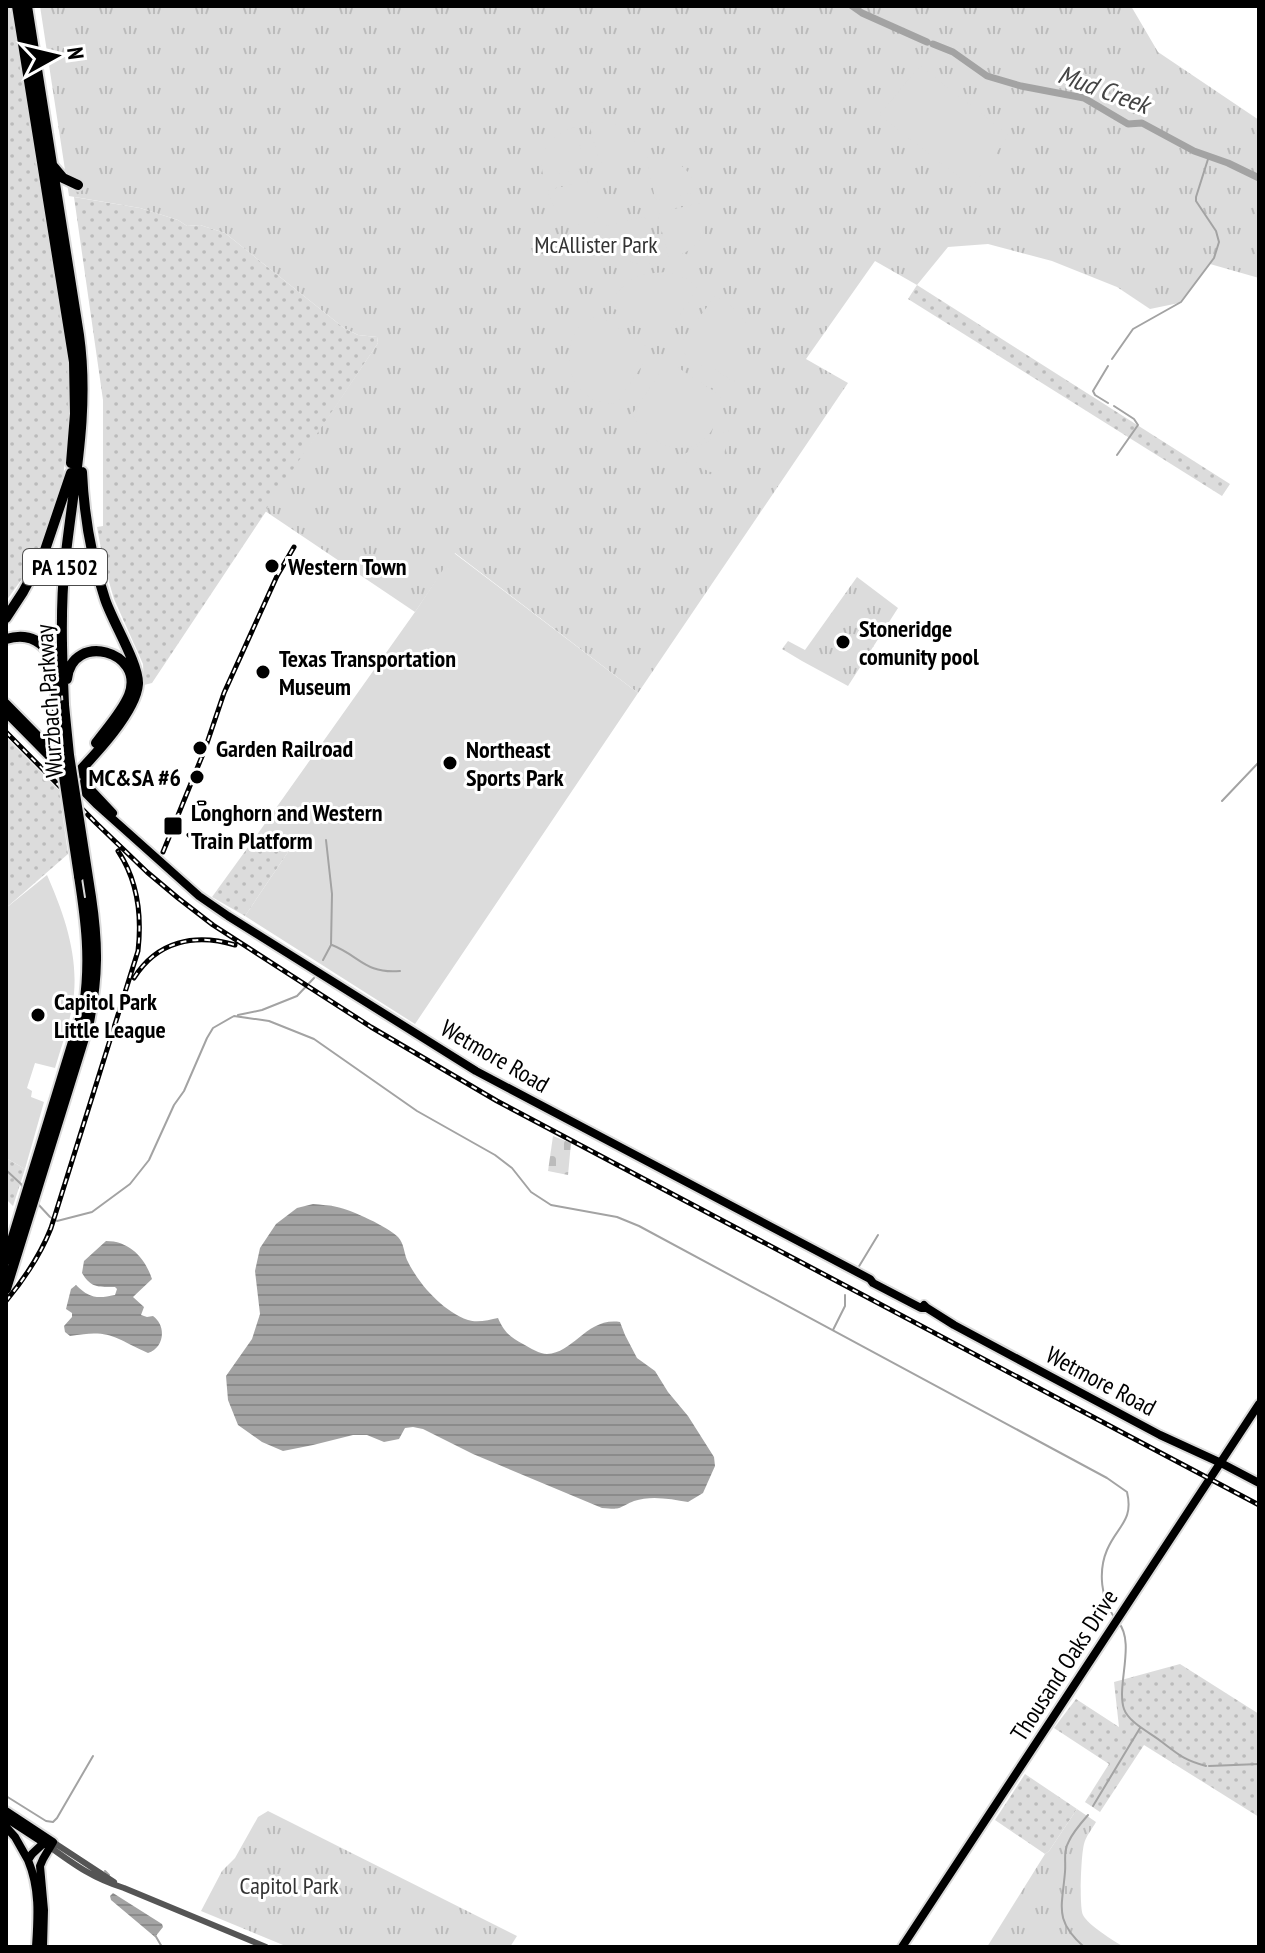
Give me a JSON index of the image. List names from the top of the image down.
{
  "streets": {
    "highway": ["PA 1502", "Wurzbach Parkway"],
    "main road": ["Wetmore Road", "Thousand Oaks Drive"]
  },
  "crossings": [
    ["Wetmore Road", "Thousand Oaks Drive"]
  ],
  "water": ["Mud Creek"],
  "parks": ["McAllister Park", "Capitol Park"],
  "places": {
    "other": [
      "Western Town",
      "Stoneridge comunity pool",
      "Texas Transportation Museum",
      "Garden Railroad",
      "Northeast Sports Park",
      "MC&SA #6",
      "Capitol Park Little League"
    ],
    "transit": ["Longhorn and Western Train Platform"]
  },
  "north": "right"
}
